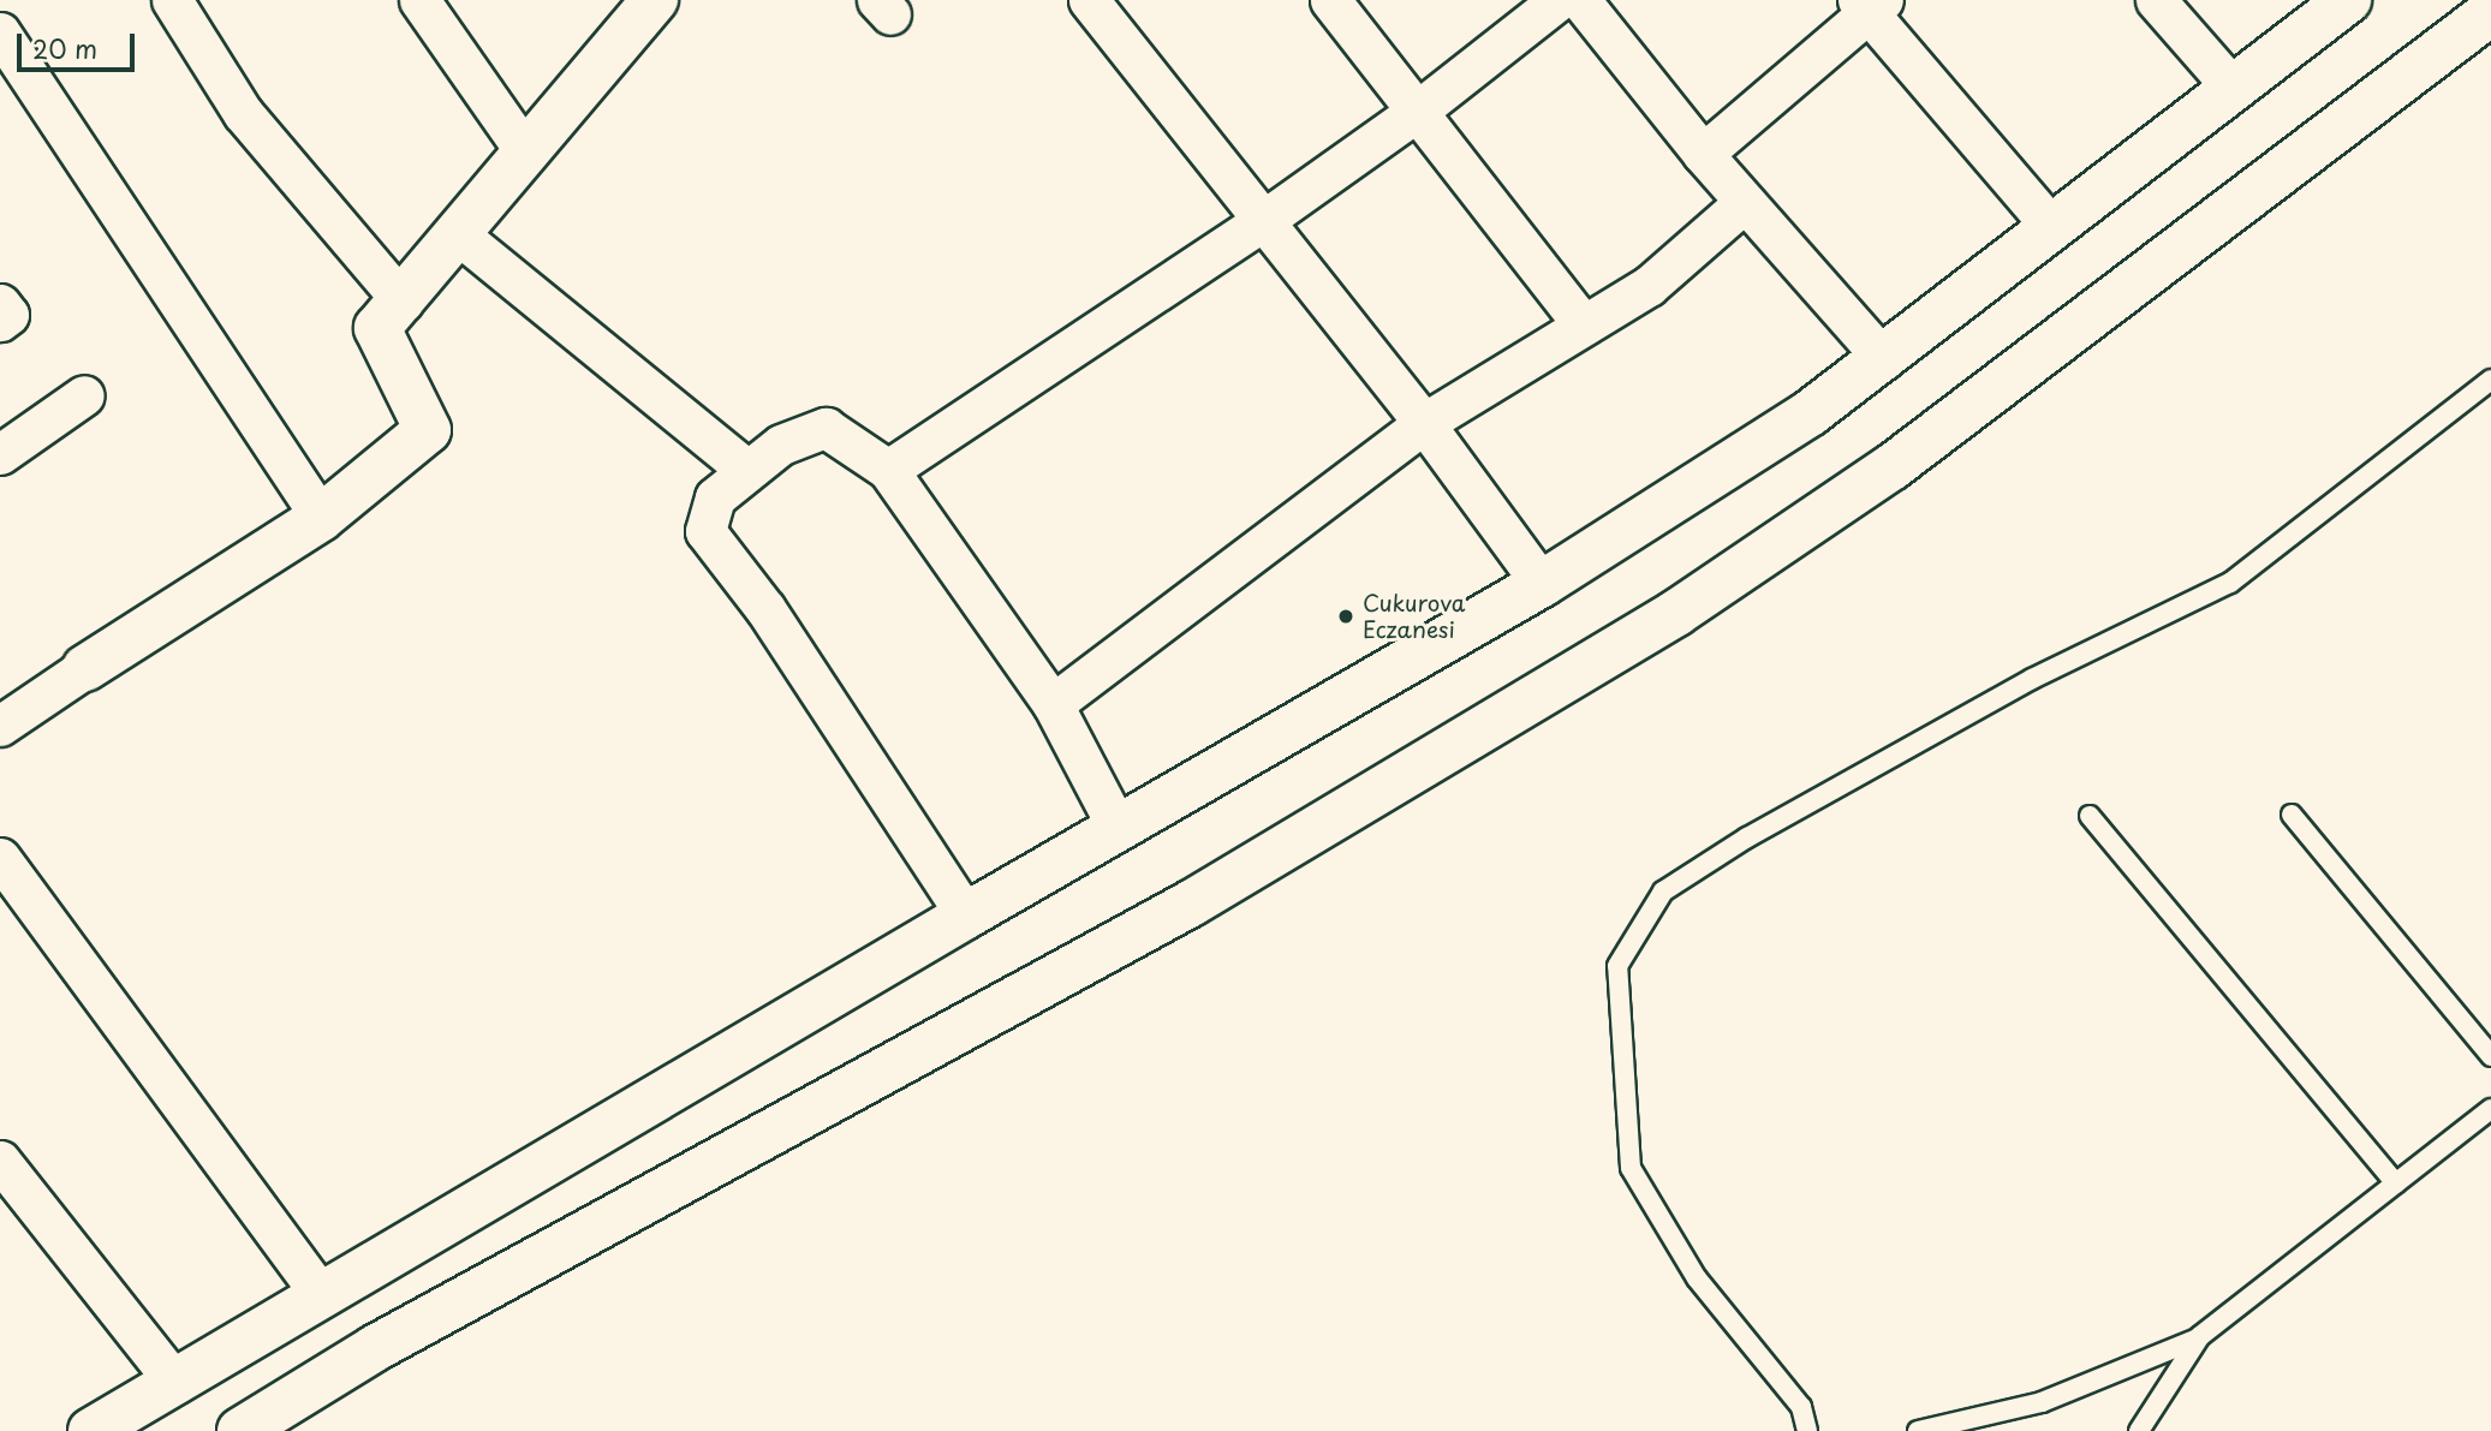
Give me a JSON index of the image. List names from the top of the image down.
{
  "places": ["Cukurova Eczanesi"],
  "scale_bar": "20 m"
}
